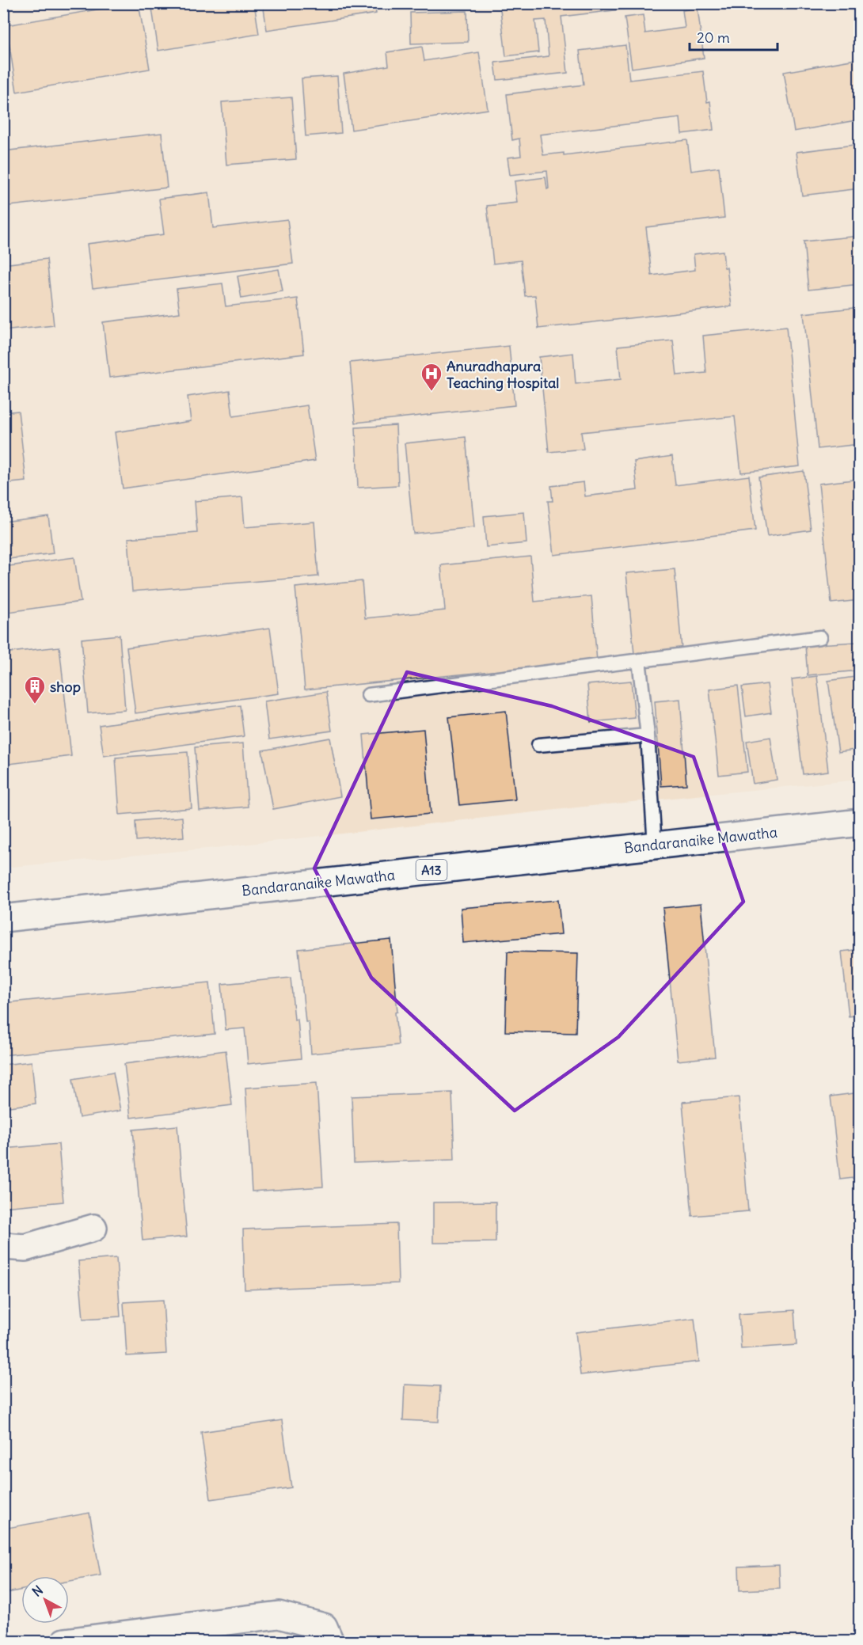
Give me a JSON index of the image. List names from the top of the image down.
{
  "streets": {
    "main road": ["Bandaranaike Mawatha", "A13"]
  },
  "places": {
    "hospital": ["Anuradhapura Teaching Hospital"],
    "building": ["shop"]
  },
  "scale_bar": "20 m",
  "north": "top left"
}
